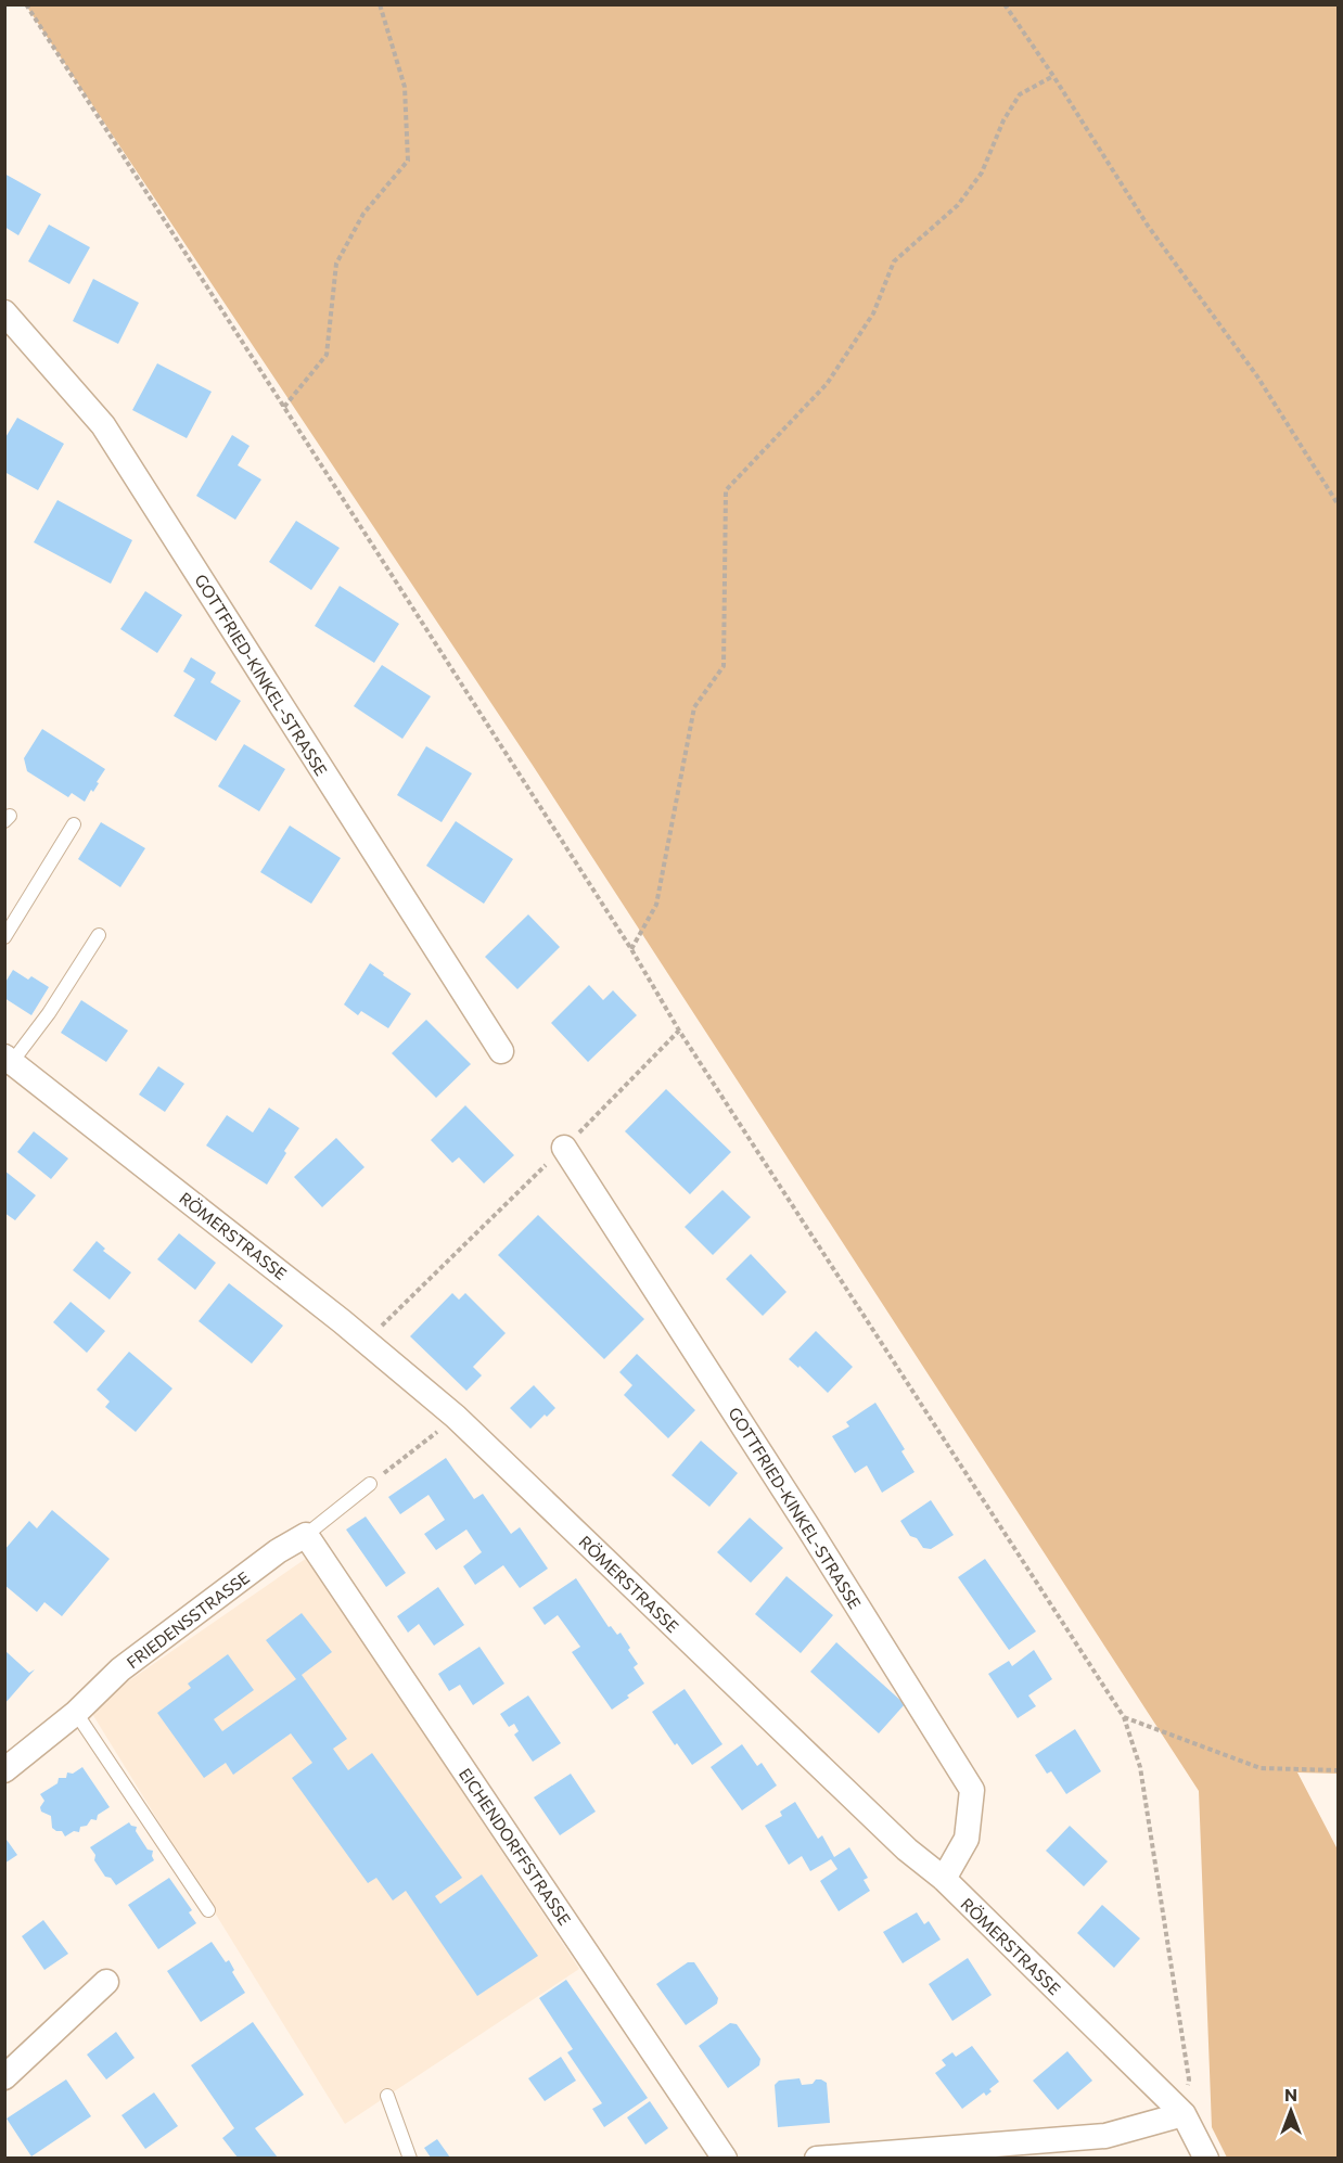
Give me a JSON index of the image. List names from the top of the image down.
{
  "streets": {
    "street": [
      "GOTTFRIED-KINKEL-STRASSE",
      "RÖMERSTRASSE",
      "FRIEDENSSTRASSE",
      "EICHENDORFFSTRASSE"
    ]
  },
  "crossings": [
    ["GOTTFRIED-KINKEL-STRASSE", "RÖMERSTRASSE"],
    ["FRIEDENSSTRASSE", "EICHENDORFFSTRASSE"]
  ],
  "north": "top"
}
